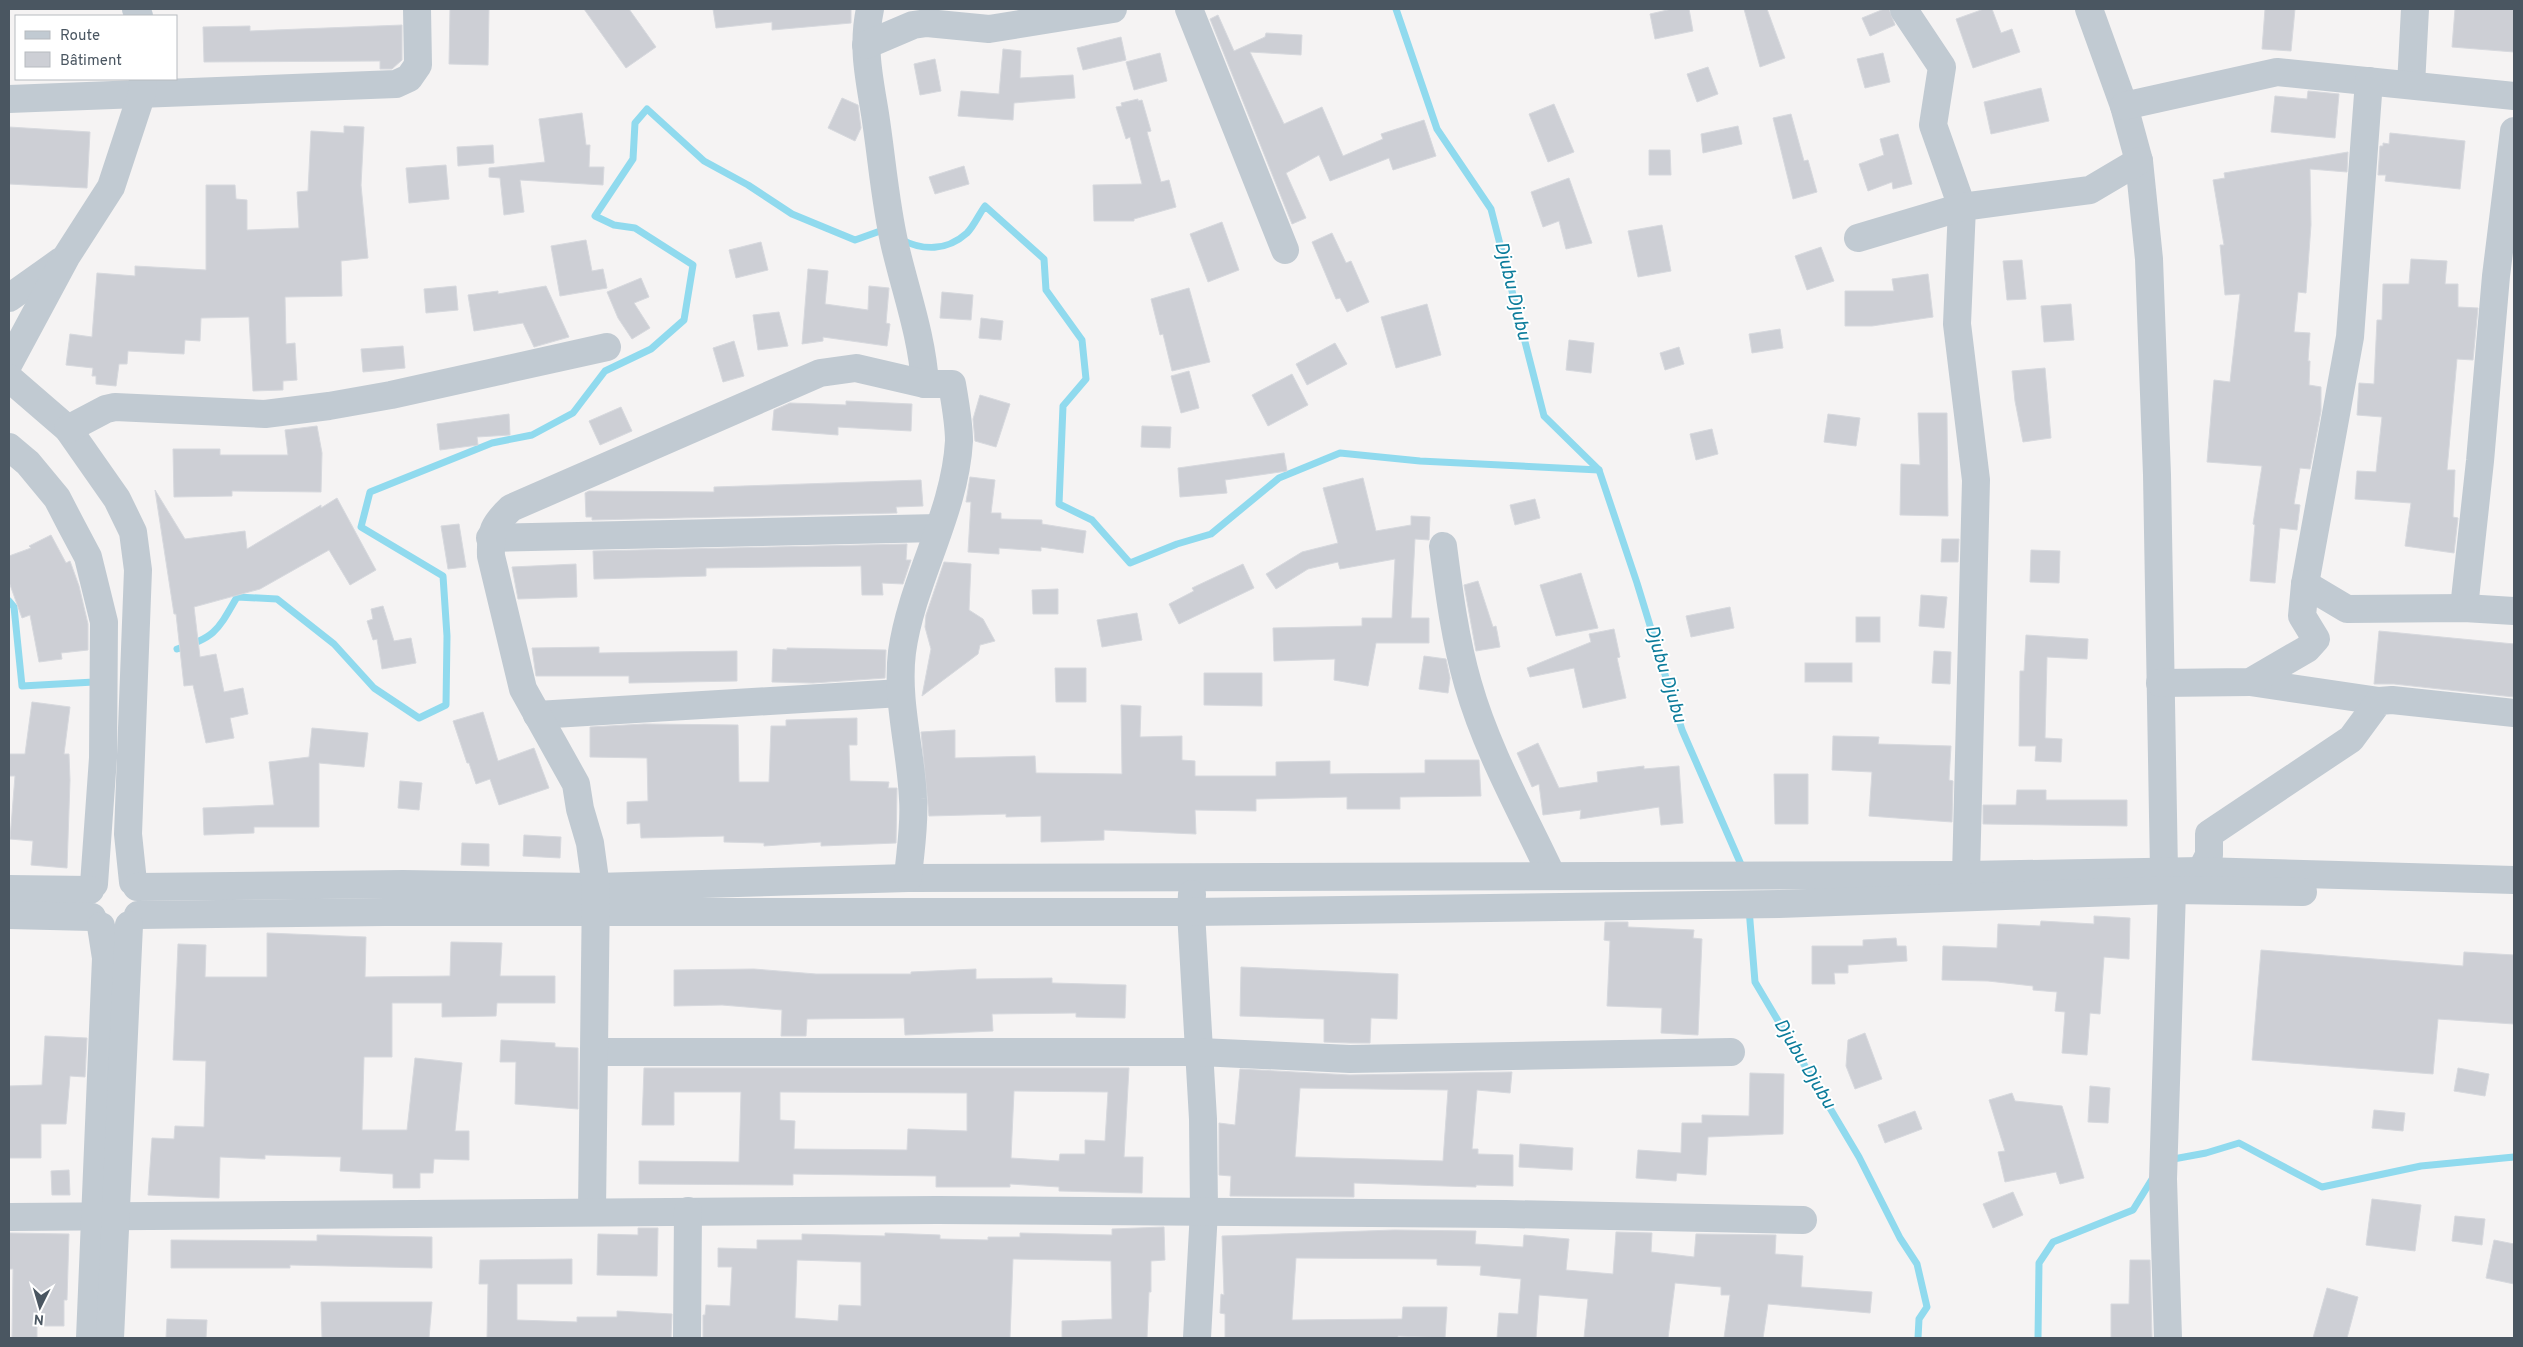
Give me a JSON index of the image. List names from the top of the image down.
{
  "water": ["Djubu Djubu"],
  "legend": ["Route", "Bâtiment"],
  "north": "bottom"
}
